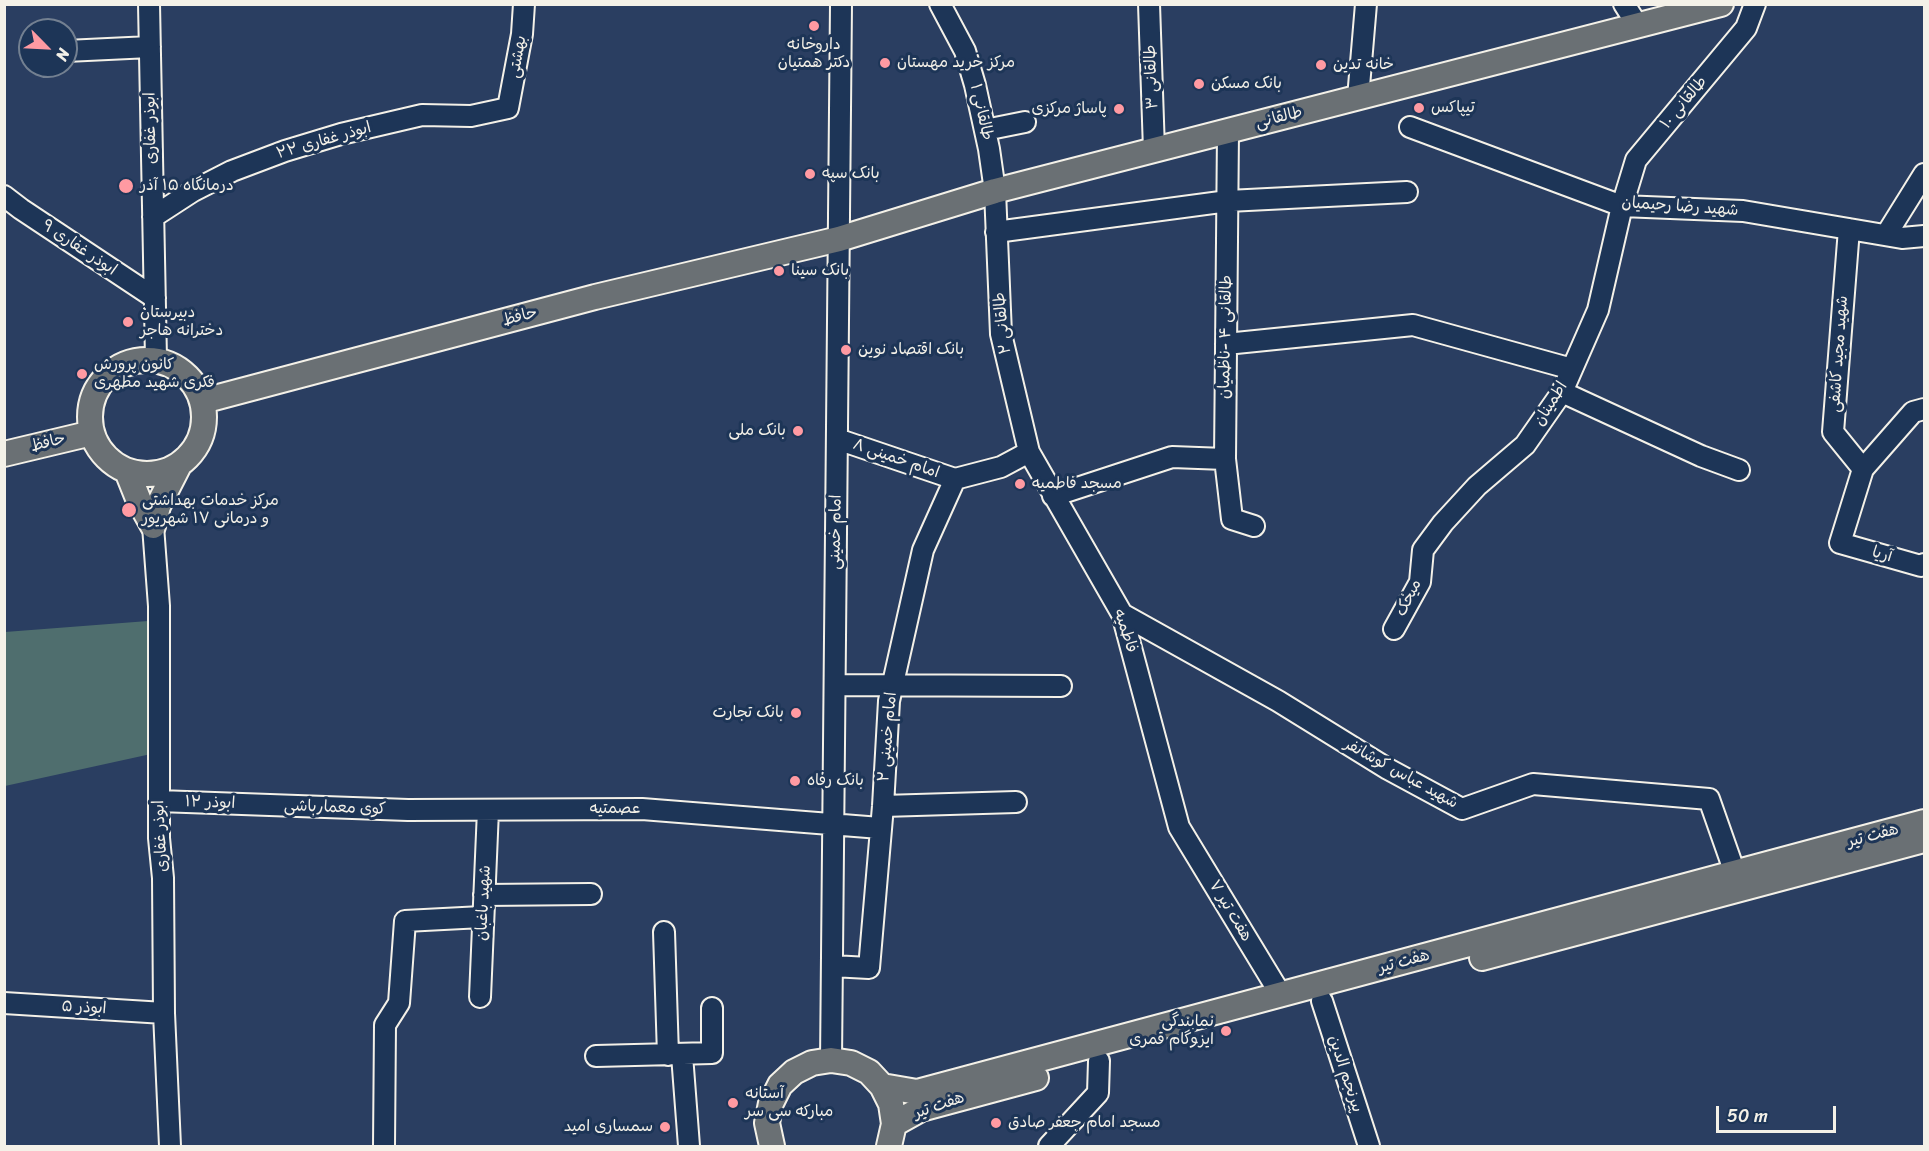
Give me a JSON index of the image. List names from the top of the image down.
{
  "streets": {
    "main road": ["طالقانی", "حافظ", "هفت تیر"],
    "street": [
      "بهشتی",
      "طالقانی ۳",
      "طالقانی ۱۰",
      "طالقانی ۱",
      "ابوذر غفاری",
      "ابوذر غفاری ۲۲",
      "شهید رضا رحیمیان",
      "ابوذر غفاری ۹",
      "طالقانی ۲",
      "طالقانی ۴ -ناظمیان",
      "شهید مجید کاشفی",
      "اطمینان",
      "امام خمینی ۸",
      "امام خمینی",
      "آریا",
      "میخک",
      "فاطمیه",
      "امام خمینی ۲",
      "شهید عباس کوشانفر",
      "ابوذر ۱۲",
      "کوی معمارباشی",
      "عصمتیه",
      "شهید باغبان",
      "هفت تیر ۷",
      "ابوذر ۵",
      "پیرنجم الدین"
    ]
  },
  "crossings": [
    ["بهشتی", "ابوذر غفاری ۲۲"],
    ["طالقانی ۳", "طالقانی"],
    ["طالقانی ۱۰", "شهید رضا رحیمیان"],
    ["طالقانی ۱۰", "اطمینان"],
    ["طالقانی ۱", "طالقانی"],
    ["طالقانی ۱", "طالقانی ۲"],
    ["طالقانی", "حافظ"],
    ["طالقانی", "طالقانی ۲"],
    ["طالقانی", "طالقانی ۴ -ناظمیان"],
    ["طالقانی", "امام خمینی"],
    ["ابوذر غفاری", "ابوذر غفاری ۲۲"],
    ["ابوذر غفاری", "ابوذر غفاری ۹"],
    ["ابوذر غفاری", "حافظ"],
    ["ابوذر غفاری", "ابوذر ۱۲"],
    ["ابوذر غفاری", "ابوذر ۵"],
    ["شهید رضا رحیمیان", "شهید مجید کاشفی"],
    ["شهید رضا رحیمیان", "اطمینان"],
    ["حافظ", "امام خمینی"],
    ["طالقانی ۲", "فاطمیه"],
    ["شهید مجید کاشفی", "آریا"],
    ["اطمینان", "میخک"],
    ["امام خمینی ۸", "امام خمینی"],
    ["امام خمینی ۸", "امام خمینی ۲"],
    ["امام خمینی", "امام خمینی ۲"],
    ["امام خمینی", "عصمتیه"],
    ["فاطمیه", "شهید عباس کوشانفر"],
    ["فاطمیه", "هفت تیر ۷"],
    ["امام خمینی ۲", "عصمتیه"],
    ["شهید عباس کوشانفر", "هفت تیر"],
    ["ابوذر ۱۲", "کوی معمارباشی"],
    ["کوی معمارباشی", "عصمتیه"],
    ["کوی معمارباشی", "شهید باغبان"],
    ["عصمتیه", "شهید باغبان"],
    ["هفت تیر", "هفت تیر ۷"],
    ["هفت تیر", "پیرنجم الدین"]
  ],
  "places": [
    "داروخانه دکتر همتیان",
    "مرکز خرید مهستان",
    "خانه تدین",
    "بانک مسکن",
    "تیپاکس",
    "پاساژ مرکزی",
    "بانک سپه",
    "درمانگاه ۱۵ آذر",
    "بانک سینا",
    "دبیرستان دخترانه هاجر",
    "بانک اقتصاد نوین",
    "کانون پرورش فکری شهید مطهری",
    "بانک ملی",
    "مسجد فاطمیه",
    "مرکز خدمات بهداشتی و درمانی ۱۷ شهریور",
    "بانک تجارت",
    "بانک رفاه",
    "نمایندگی ایزوگام قمری",
    "آستانه مبارکه سی سر",
    "مسجد امام جعفر صادق",
    "سمساری امید"
  ],
  "scale_bar": "50 m",
  "north": "bottom right"
}
